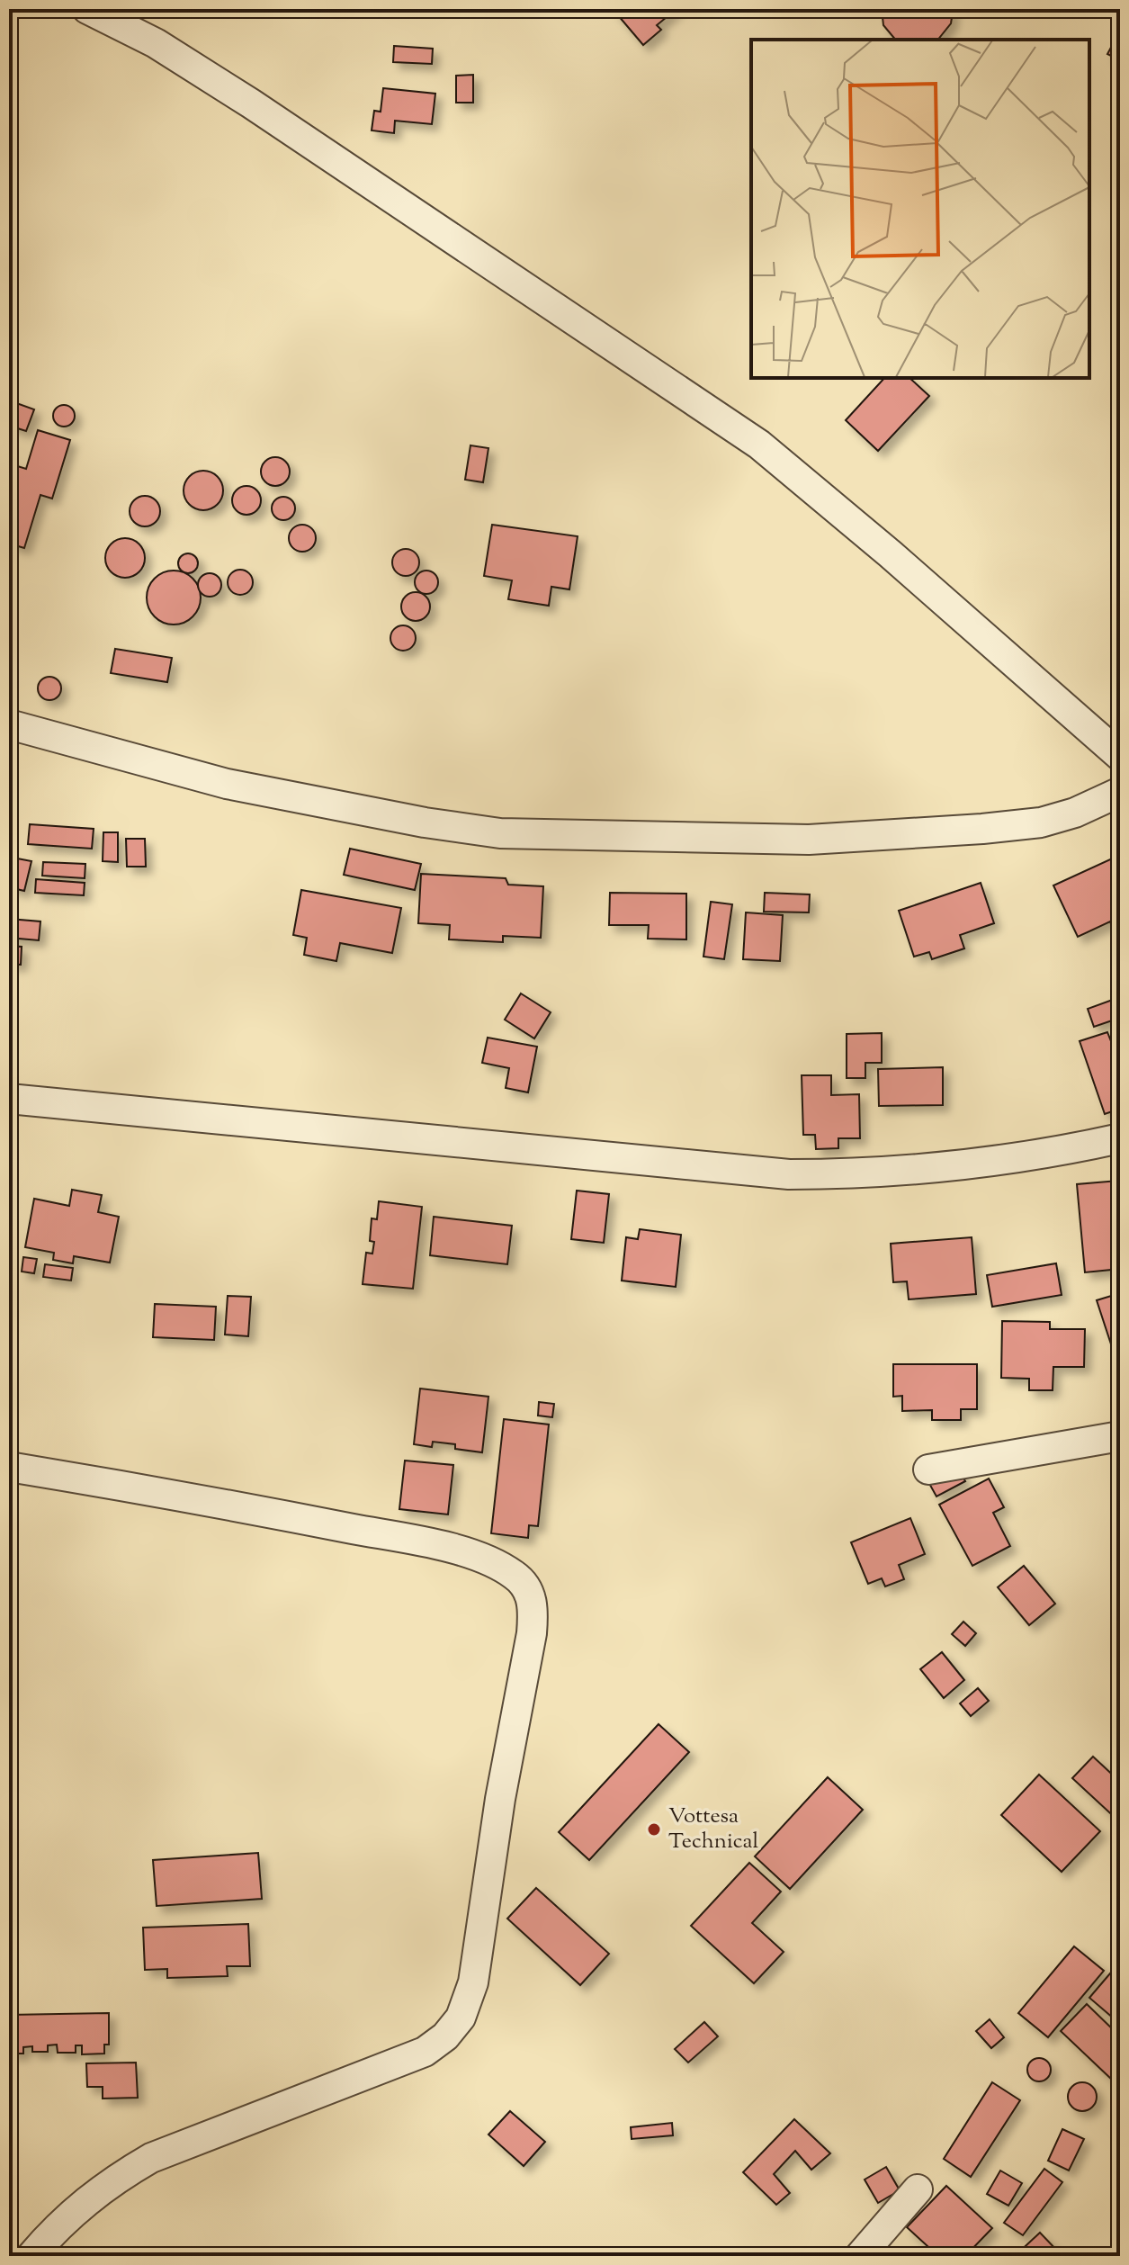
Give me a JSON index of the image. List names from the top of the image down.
{
  "places": ["Vottesa Technical"]
}
